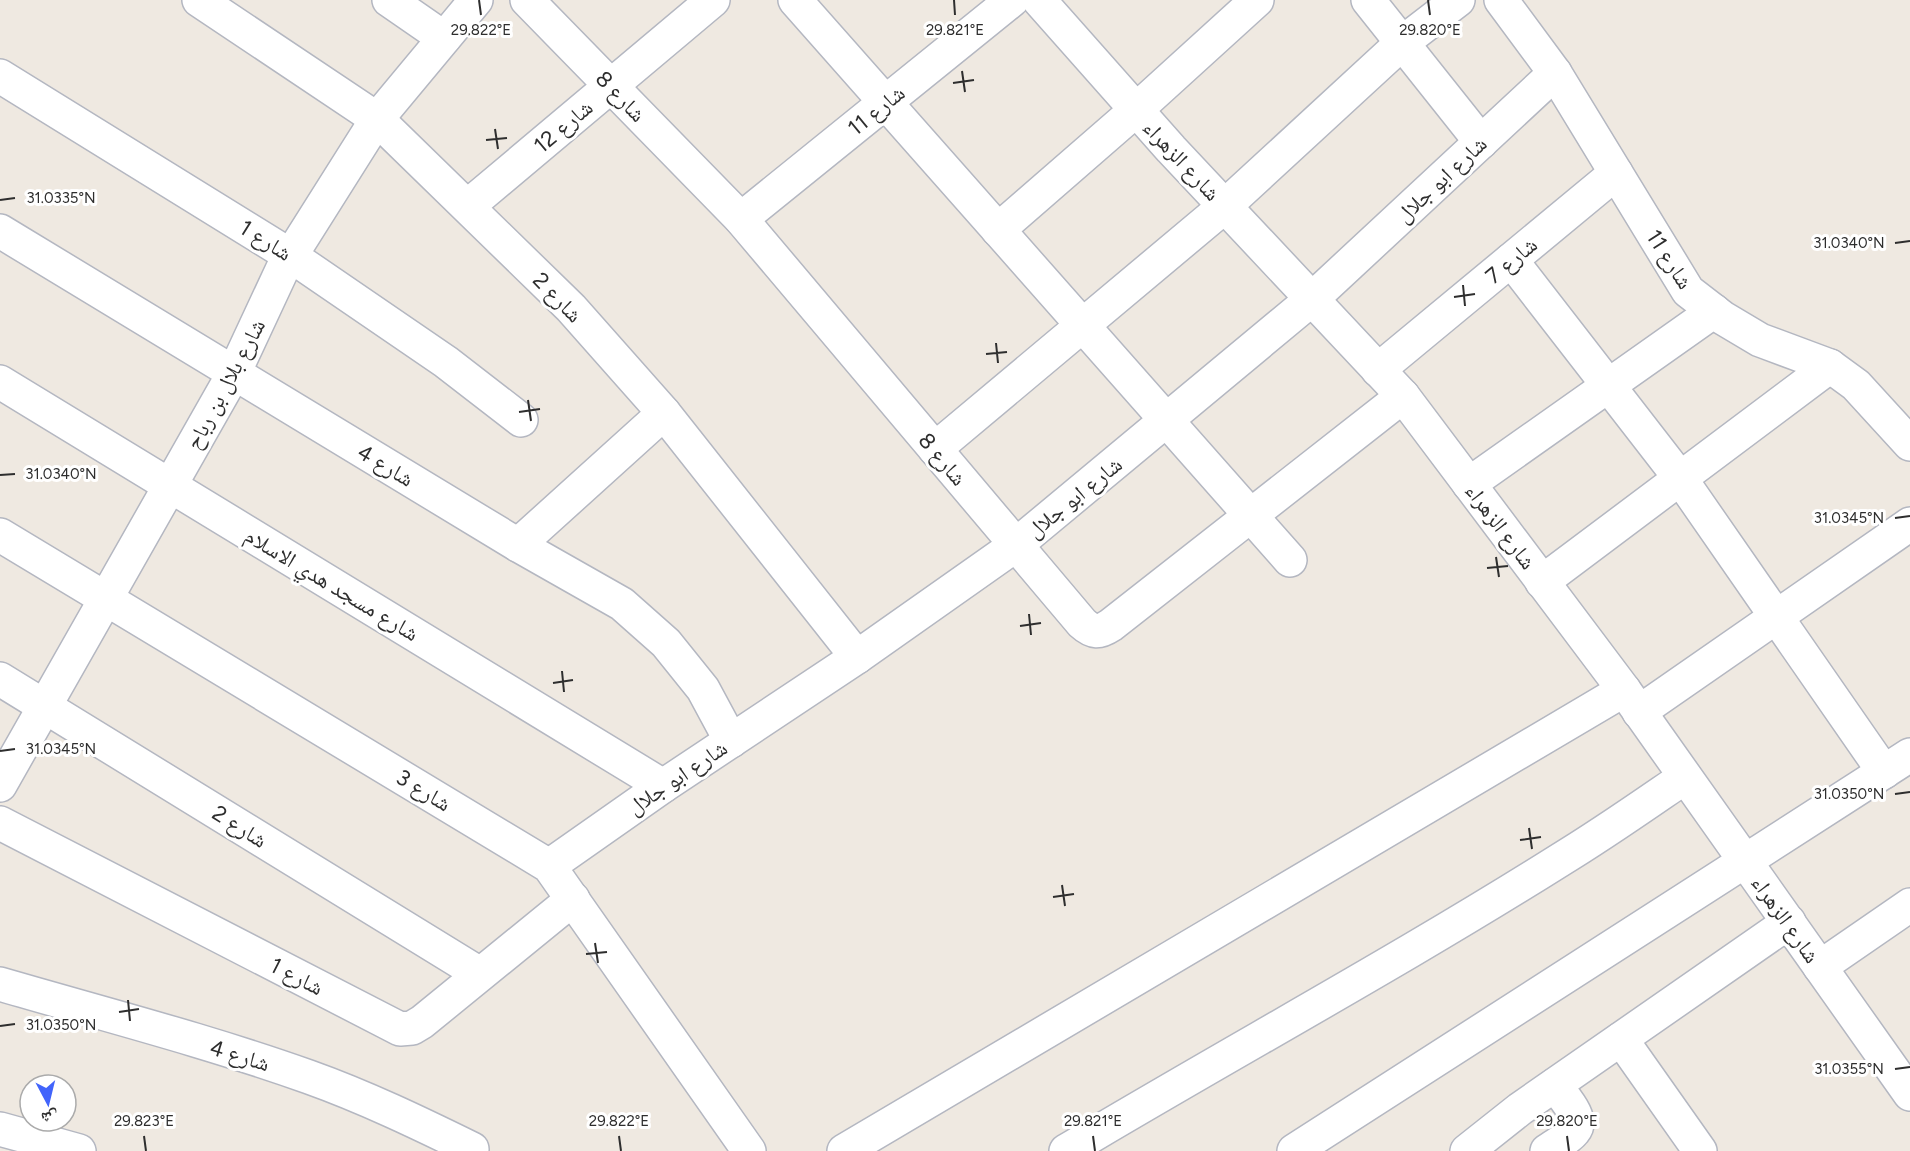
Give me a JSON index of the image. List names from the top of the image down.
{
  "streets": {
    "street": [
      "شارع 8",
      "شارع 11",
      "شارع 12",
      "شارع الزهراء",
      "شارع ابو جلال",
      "شارع 1",
      "شارع 7",
      "شارع 2",
      "شارع بلال بن رباح",
      "شارع 4",
      "شارع مسجد هدي الاسلام",
      "شارع 3"
    ]
  },
  "crossings": [
    ["شارع 8", "شارع 11"],
    ["شارع 8", "شارع 12"],
    ["شارع 8", "شارع الزهراء"],
    ["شارع 8", "شارع ابو جلال"],
    ["شارع 11", "شارع ابو جلال"],
    ["شارع 11", "شارع 7"],
    ["شارع 12", "شارع 2"],
    ["شارع الزهراء", "شارع ابو جلال"],
    ["شارع الزهراء", "شارع 7"],
    ["شارع ابو جلال", "شارع 2"],
    ["شارع ابو جلال", "شارع 4"],
    ["شارع ابو جلال", "شارع مسجد هدي الاسلام"],
    ["شارع ابو جلال", "شارع 3"],
    ["شارع 1", "شارع 2"],
    ["شارع 1", "شارع بلال بن رباح"],
    ["شارع 1", "شارع 3"],
    ["شارع 2", "شارع بلال بن رباح"],
    ["شارع بلال بن رباح", "شارع 4"],
    ["شارع بلال بن رباح", "شارع مسجد هدي الاسلام"],
    ["شارع بلال بن رباح", "شارع 3"]
  ],
  "north": "bottom",
  "coordinates": [
    "29.822°E",
    "29.821°E",
    "29.820°E",
    "31.0335°N",
    "31.0340°N",
    "31.0345°N",
    "31.0350°N",
    "31.0355°N",
    "29.823°E"
  ]
}
